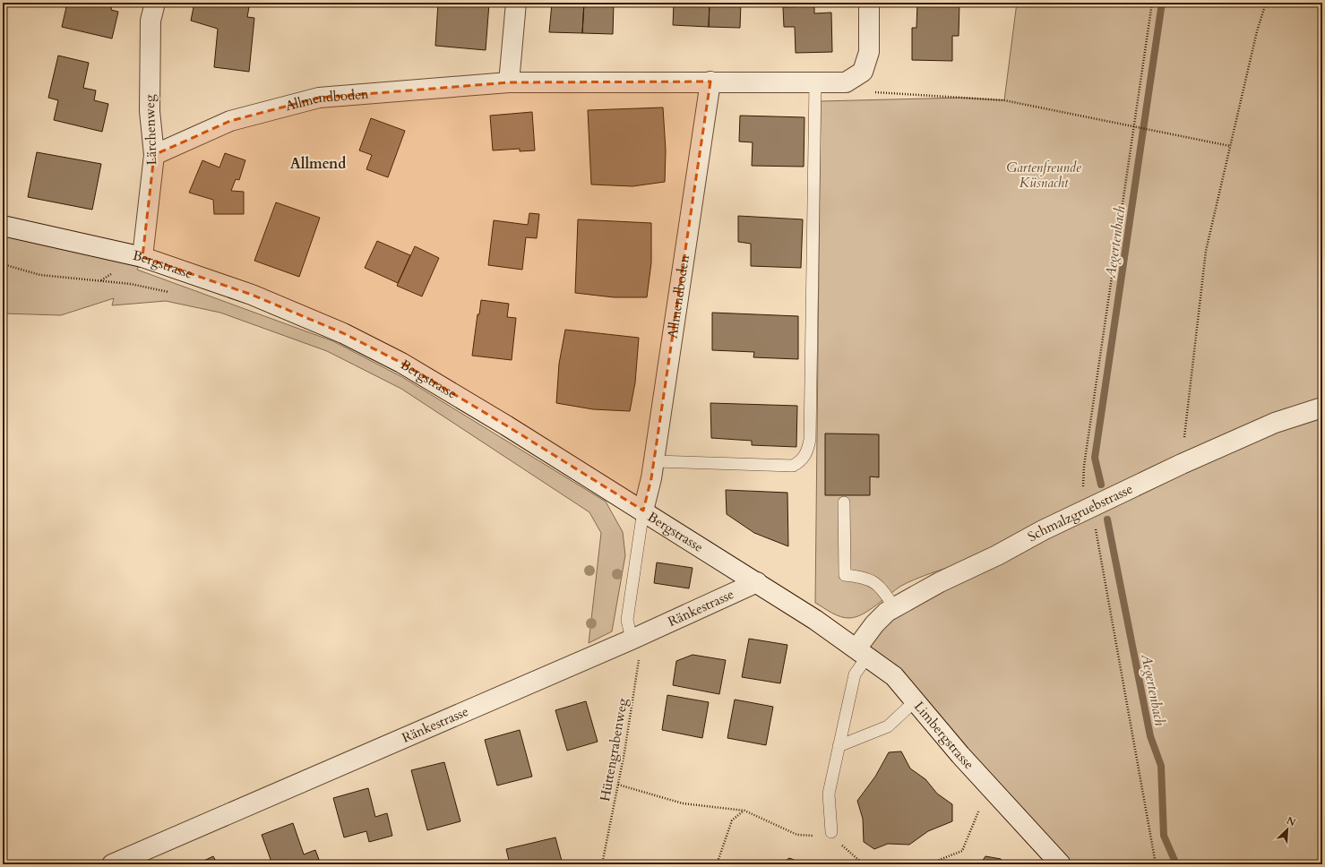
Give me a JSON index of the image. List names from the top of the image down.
{
  "streets": {
    "street": [
      "Allmendboden",
      "Lärchenweg",
      "Bergstrasse",
      "Schmalzgruebstrasse",
      "Ränkestrasse",
      "Limbergstrasse"
    ],
    "path": ["Hüttengrabenweg"]
  },
  "crossings": [
    ["Allmendboden", "Lärchenweg"],
    ["Allmendboden", "Bergstrasse"],
    ["Lärchenweg", "Bergstrasse"],
    ["Bergstrasse", "Ränkestrasse"],
    ["Bergstrasse", "Limbergstrasse"],
    ["Schmalzgruebstrasse", "Limbergstrasse"],
    ["Ränkestrasse", "Hüttengrabenweg"]
  ],
  "districts": ["Allmend"],
  "water": ["Aegertenbach"],
  "parks": ["Gartenfreunde Küsnacht"],
  "north": "top right"
}
